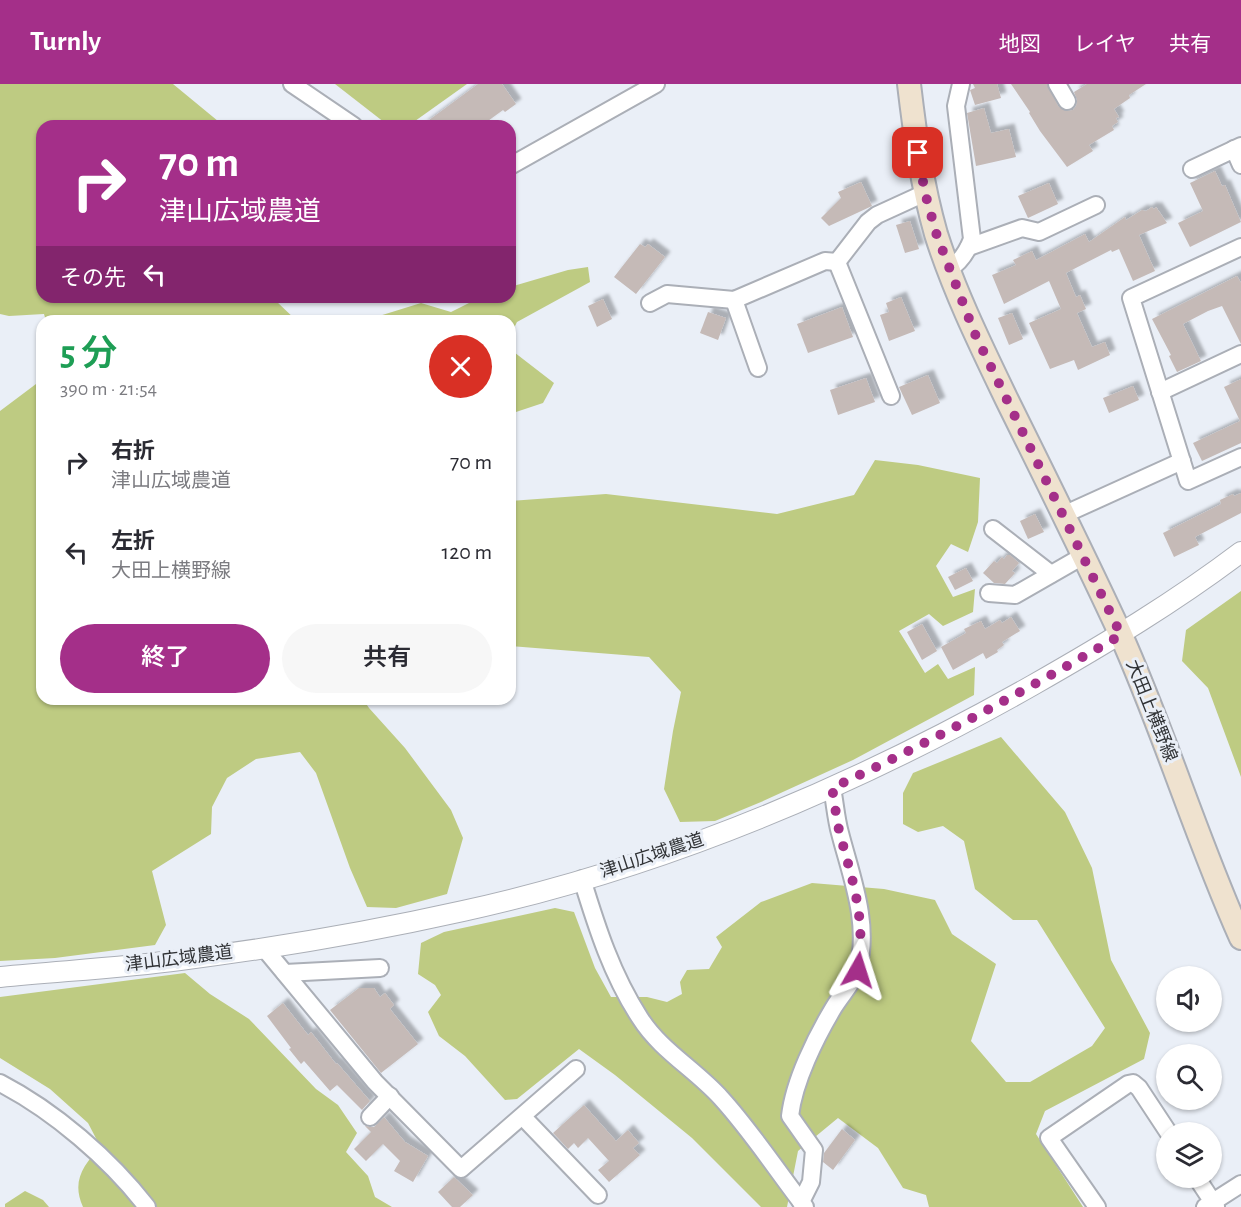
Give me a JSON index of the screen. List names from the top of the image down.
{
  "streets": {
    "main road": ["大田上横野線"],
    "street": ["津山広域農道"]
  },
  "crossings": [
    ["大田上横野線", "津山広域農道"]
  ],
  "page": {
    "header": "Turnly",
    "nav": ["地図", "レイヤ", "共有"],
    "turn": ["70 m", "津山広域農道"],
    "then": "その先",
    "heading": ["5 分", "390 m · 21:54"],
    "list": [
      {
        "name": "右折",
        "note": "津山広域農道",
        "value": "70 m"
      },
      {
        "name": "左折",
        "note": "大田上横野線",
        "value": "120 m"
      }
    ],
    "buttons": ["終了", "共有"]
  }
}
